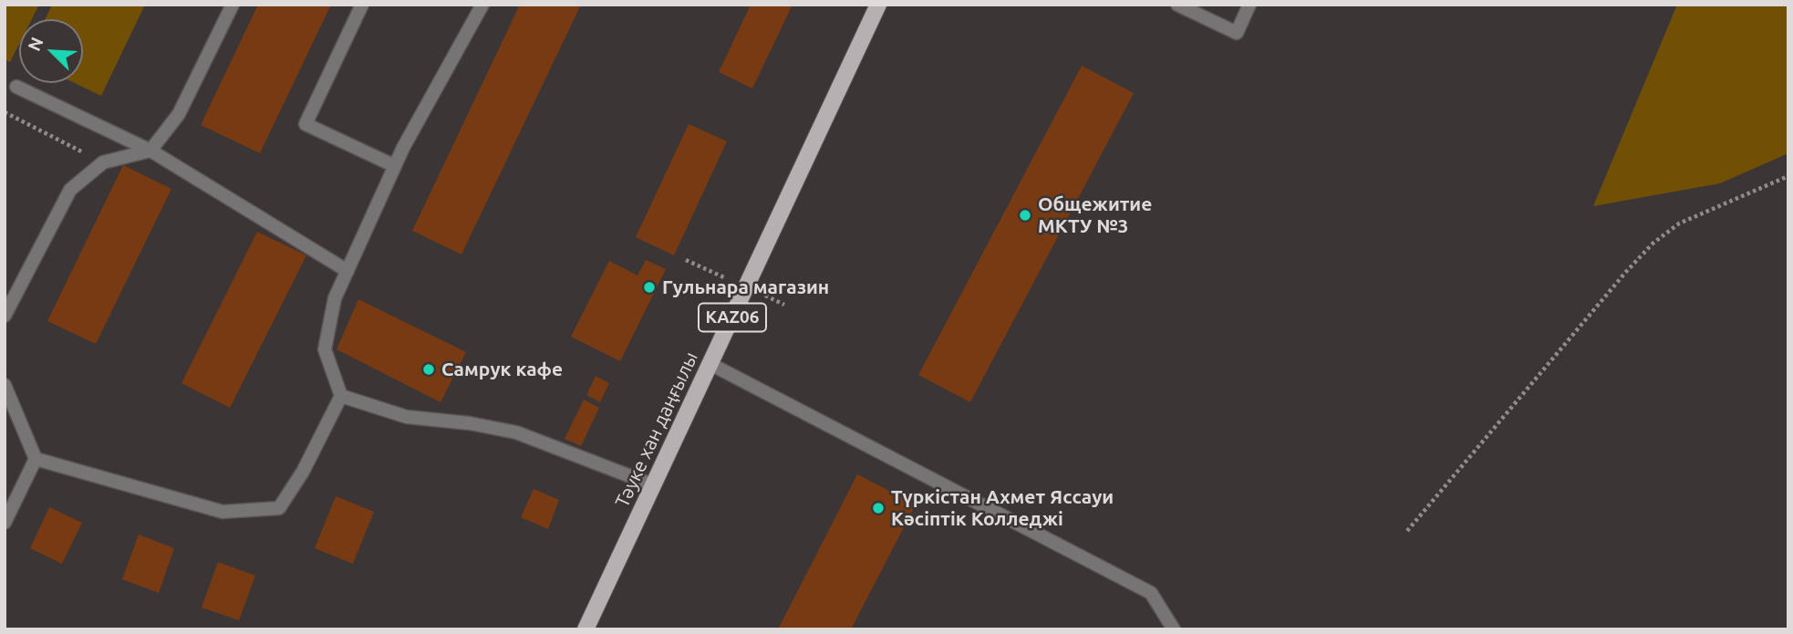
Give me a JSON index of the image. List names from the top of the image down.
{
  "streets": {
    "main road": ["KАZ06", "Тәуке хан даңғылы"]
  },
  "places": [
    "Общежитие МКТУ №3",
    "Гульнара магазин",
    "Самрук кафе",
    "Түркістан Ахмет Яссауи Кәсіптік Колледжі"
  ],
  "north": "top left"
}
